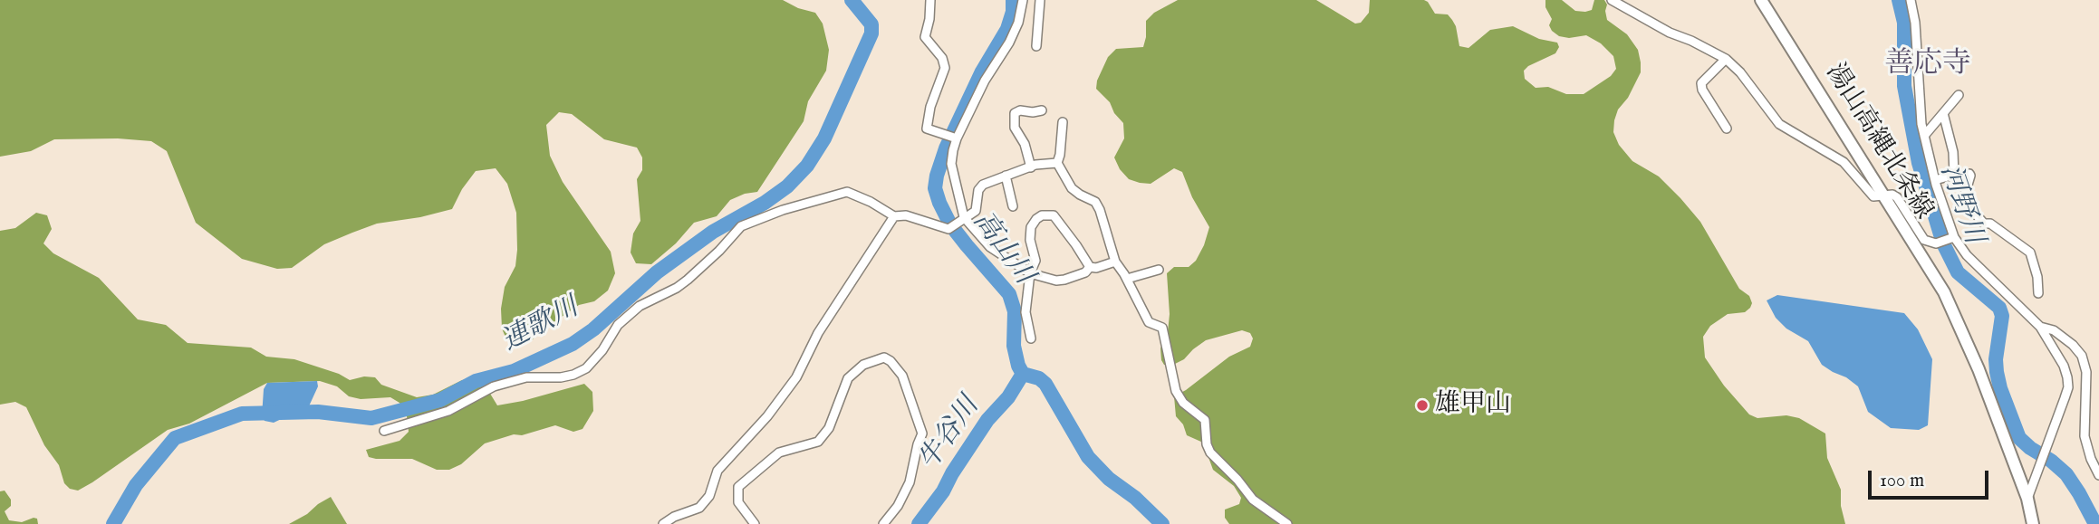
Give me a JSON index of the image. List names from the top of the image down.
{
  "streets": {
    "main road": ["湯山高縄北条線"]
  },
  "districts": ["善応寺"],
  "water": [
    "河野川",
    "高山川",
    "連歌川",
    "牛谷川"
  ],
  "places": ["雄甲山"],
  "scale_bar": "100 m"
}
